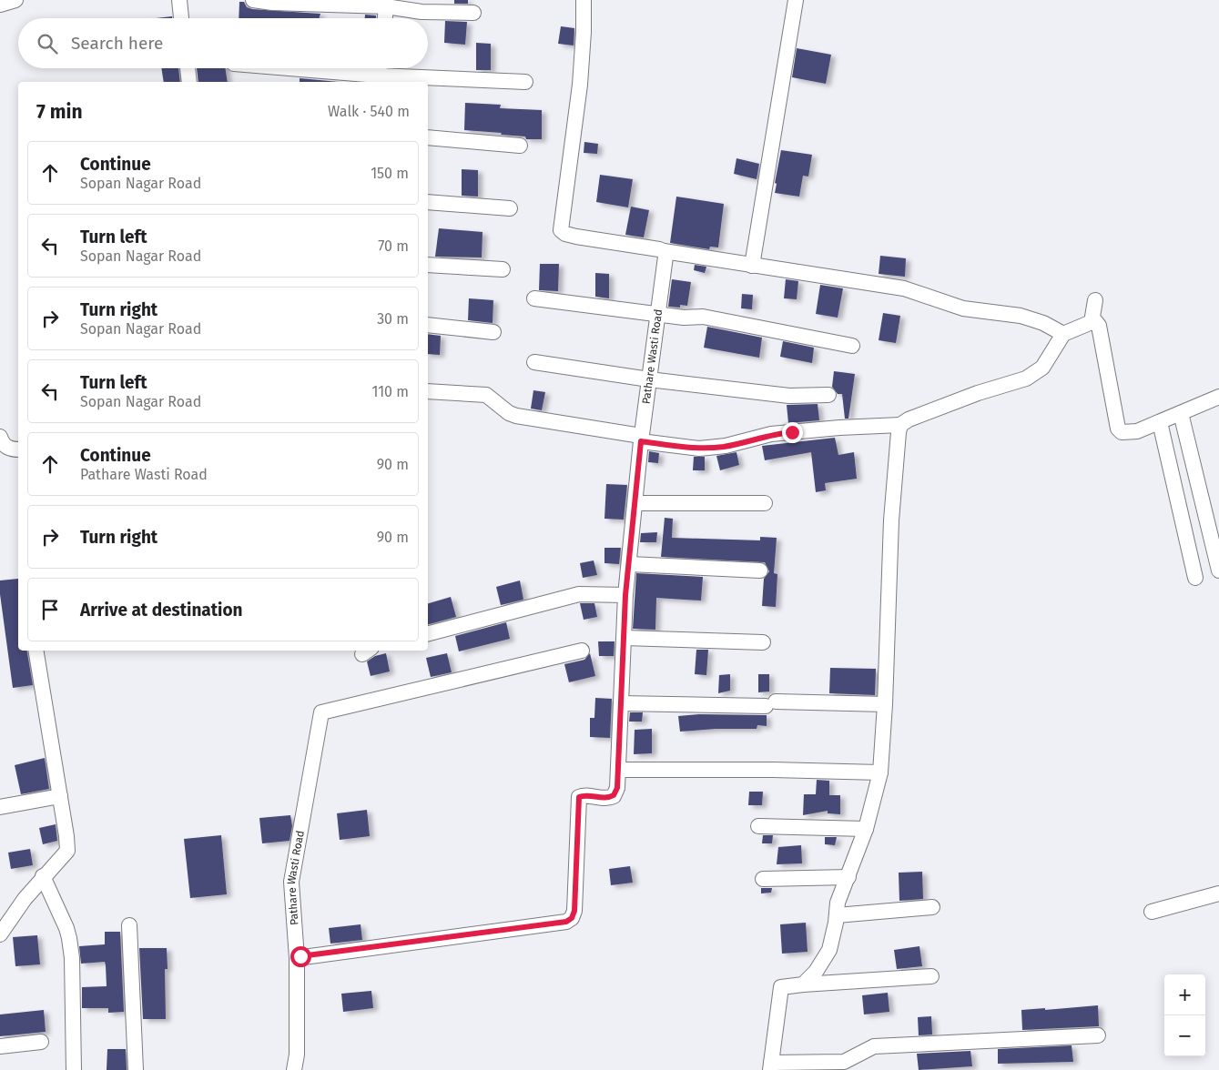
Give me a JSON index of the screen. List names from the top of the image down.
{
  "streets": {
    "street": ["Pathare Wasti Road"]
  },
  "page": {
    "search": "Search here",
    "heading": ["7 min", "Walk · 540 m"],
    "list": [
      ["Continue", "Sopan Nagar Road", "150 m"],
      ["Turn left", "Sopan Nagar Road", "70 m"],
      ["Turn right", "Sopan Nagar Road", "30 m"],
      ["Turn left", "Sopan Nagar Road", "110 m"],
      ["Continue", "Pathare Wasti Road", "90 m"],
      ["Turn right", "90 m"],
      "Arrive at destination"
    ],
    "map_buttons": ["+", "−"]
  }
}
